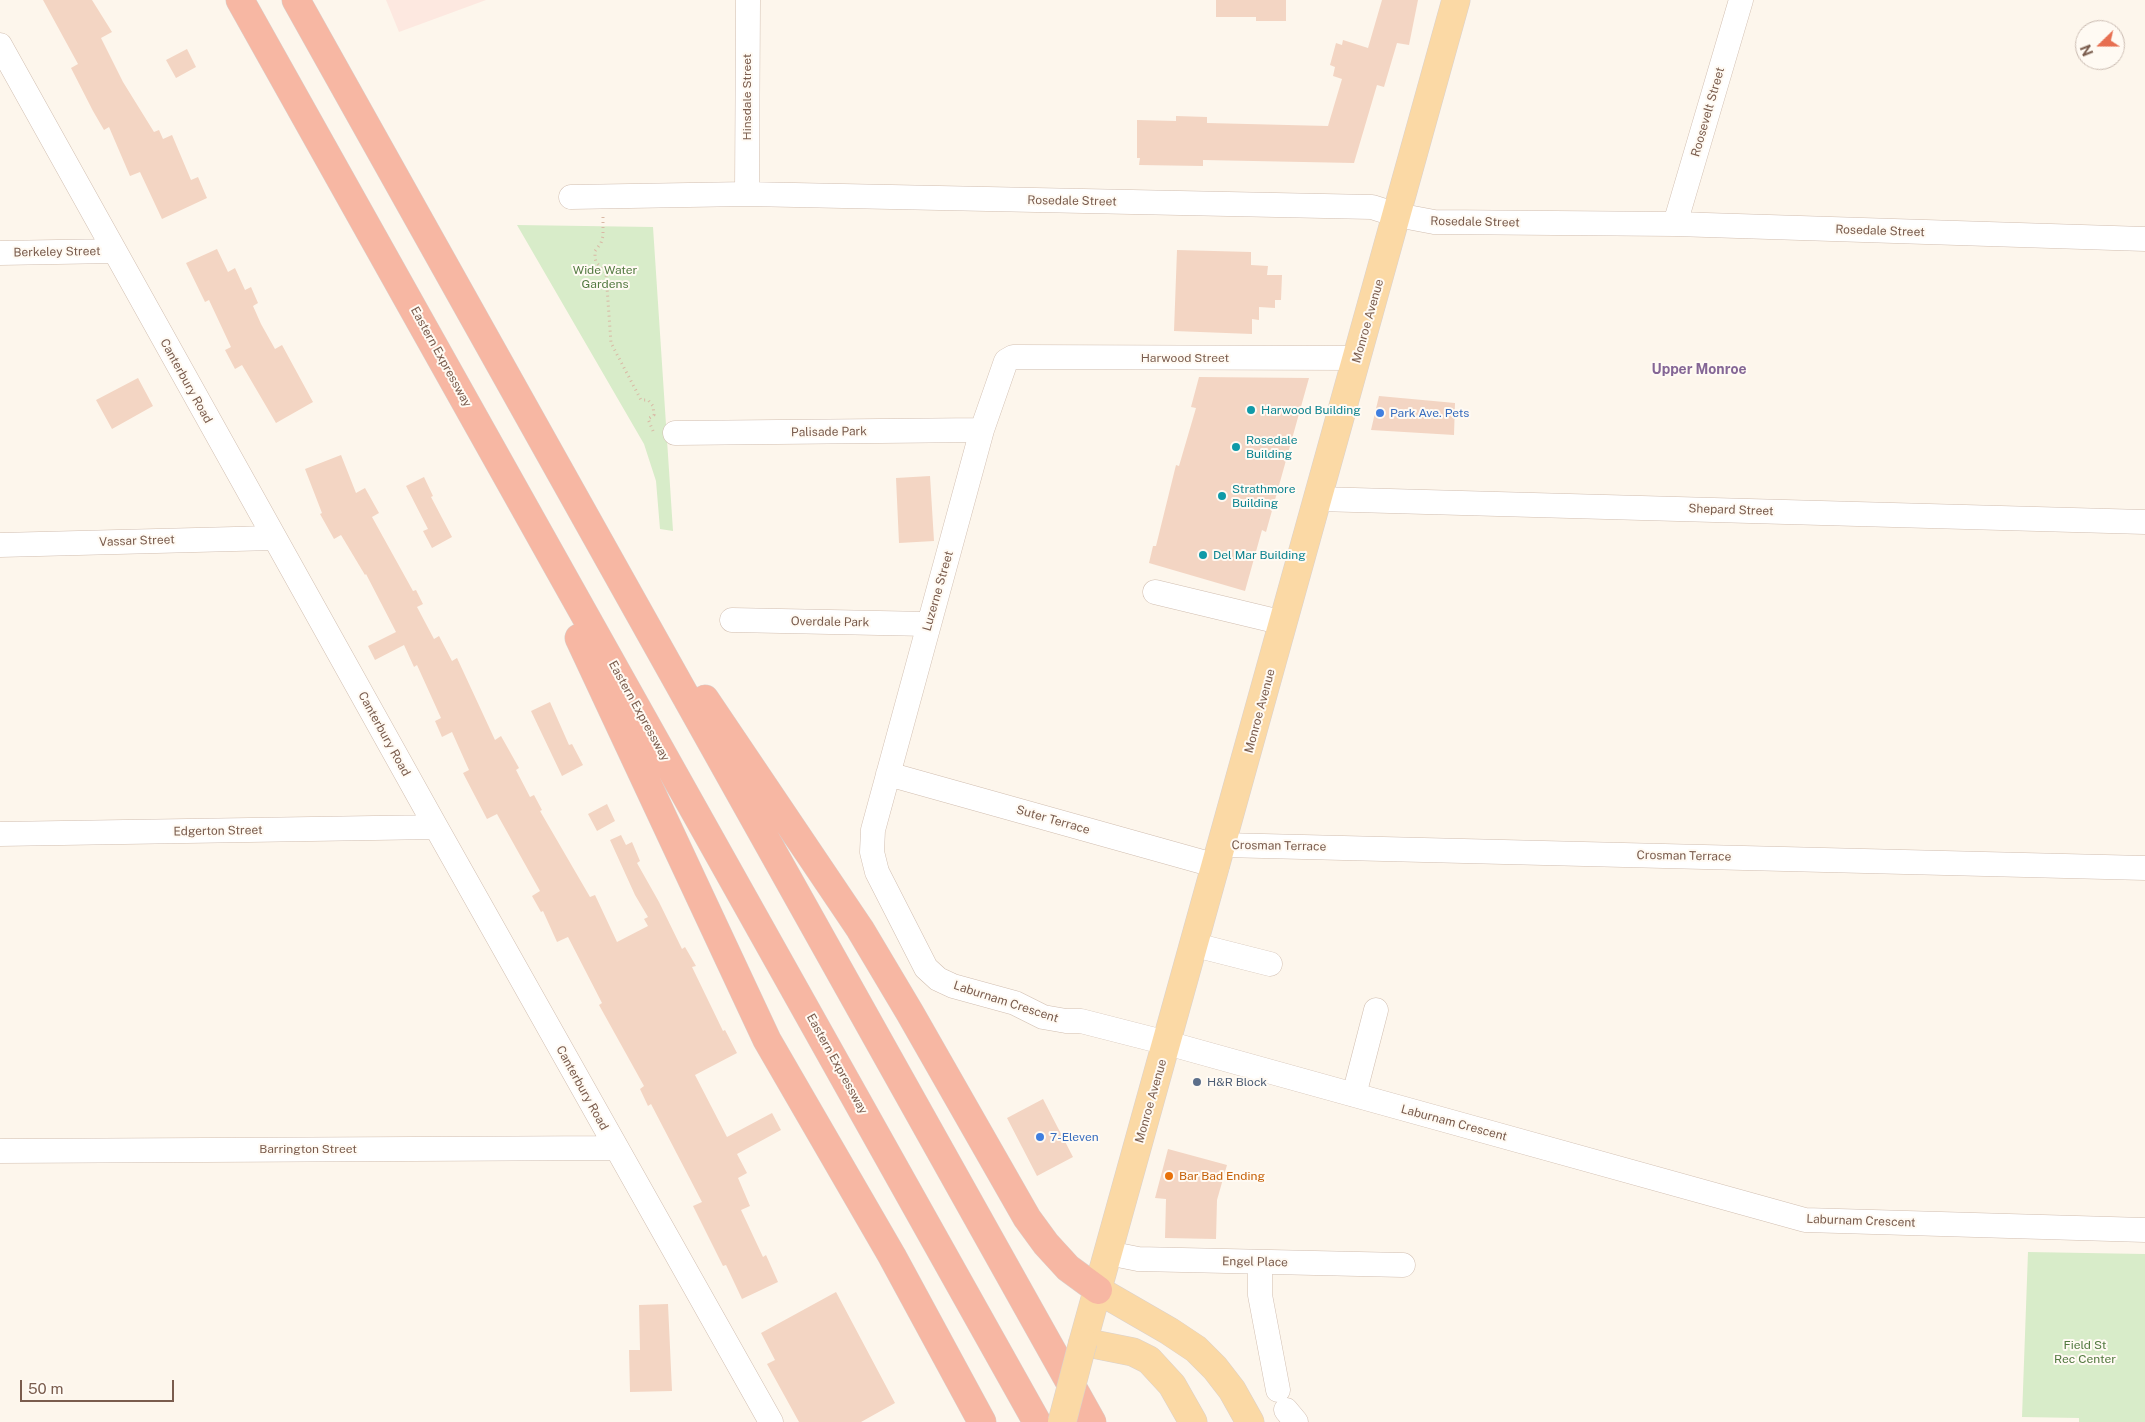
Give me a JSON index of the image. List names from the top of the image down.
{
  "streets": {
    "highway": ["Eastern Expressway"],
    "main road": ["Monroe Avenue"],
    "street": [
      "Hinsdale Street",
      "Roosevelt Street",
      "Rosedale Street",
      "Berkeley Street",
      "Harwood Street",
      "Canterbury Road",
      "Palisade Park",
      "Shepard Street",
      "Vassar Street",
      "Luzerne Street",
      "Overdale Park",
      "Suter Terrace",
      "Edgerton Street",
      "Crosman Terrace",
      "Laburnam Crescent",
      "Barrington Street",
      "Engel Place"
    ]
  },
  "crossings": [
    ["Hinsdale Street", "Rosedale Street"],
    ["Roosevelt Street", "Rosedale Street"],
    ["Rosedale Street", "Monroe Avenue"],
    ["Berkeley Street", "Canterbury Road"],
    ["Monroe Avenue", "Harwood Street"],
    ["Monroe Avenue", "Shepard Street"],
    ["Monroe Avenue", "Suter Terrace"],
    ["Monroe Avenue", "Crosman Terrace"],
    ["Monroe Avenue", "Laburnam Crescent"],
    ["Monroe Avenue", "Engel Place"],
    ["Harwood Street", "Luzerne Street"],
    ["Canterbury Road", "Vassar Street"],
    ["Canterbury Road", "Edgerton Street"],
    ["Canterbury Road", "Barrington Street"],
    ["Palisade Park", "Luzerne Street"],
    ["Luzerne Street", "Overdale Park"],
    ["Luzerne Street", "Suter Terrace"],
    ["Luzerne Street", "Laburnam Crescent"],
    ["Suter Terrace", "Crosman Terrace"]
  ],
  "districts": ["Upper Monroe"],
  "parks": ["Wide Water Gardens", "Field St Rec Center"],
  "places": [
    "Harwood Building",
    "Park Ave. Pets",
    "Rosedale Building",
    "Strathmore Building",
    "Del Mar Building",
    "H&R Block",
    "7-Eleven",
    "Bar Bad Ending"
  ],
  "scale_bar": "50 m",
  "north": "left"
}
